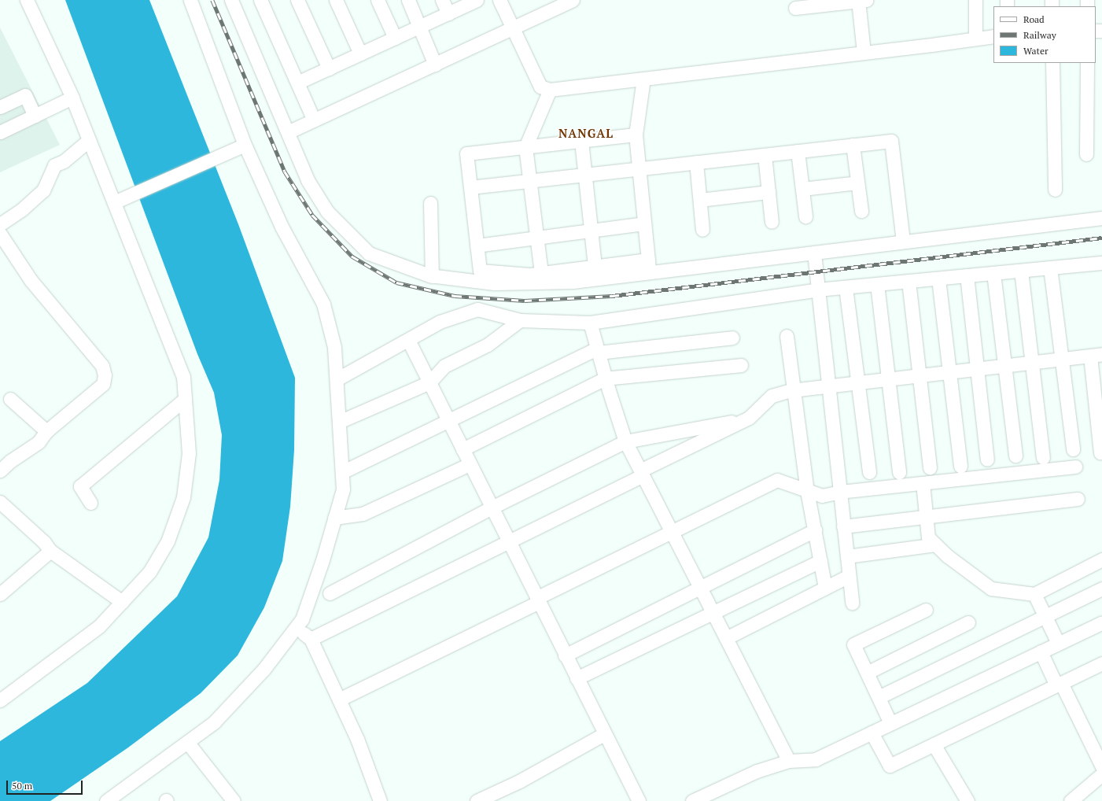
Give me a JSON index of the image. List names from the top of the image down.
{
  "districts": ["NANGAL"],
  "legend": ["Road", "Railway", "Water"],
  "scale_bar": "50 m"
}
